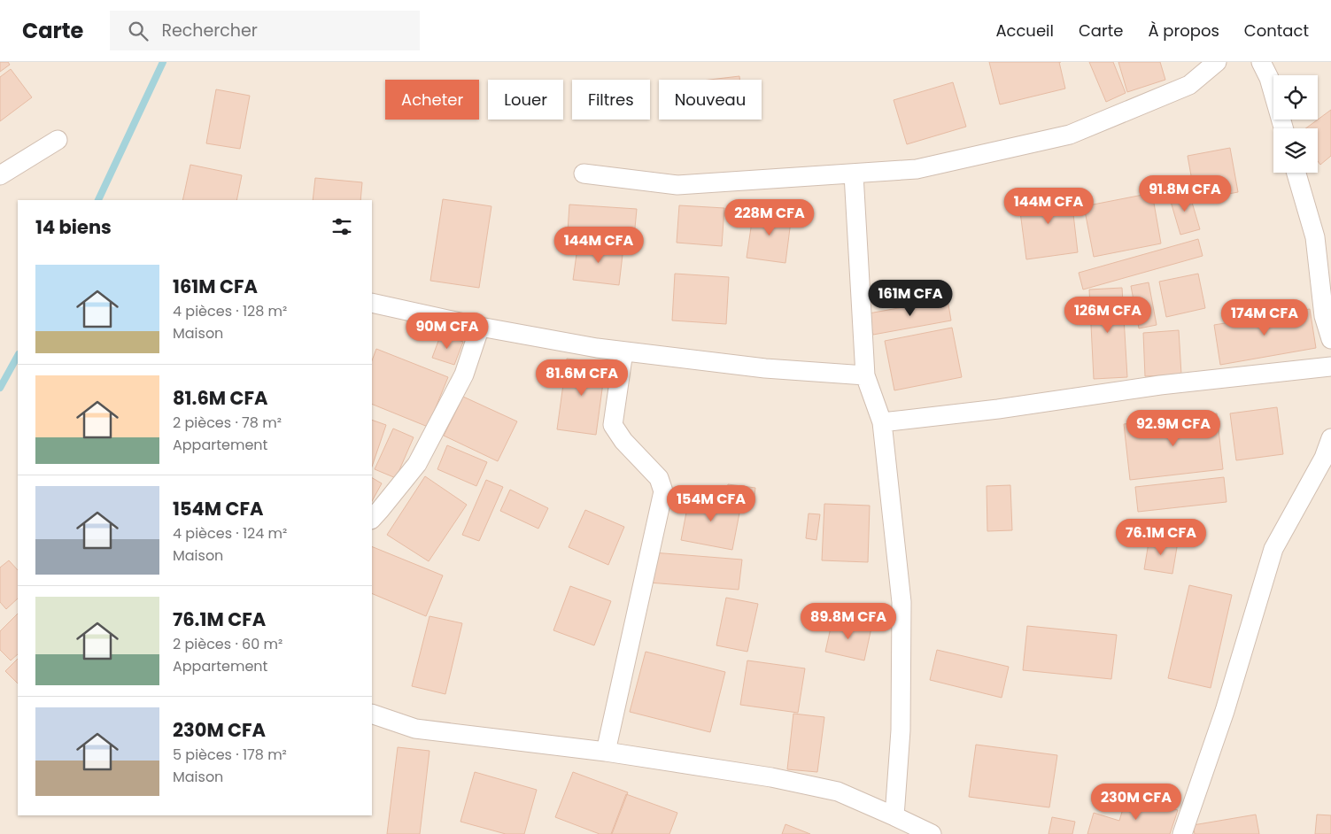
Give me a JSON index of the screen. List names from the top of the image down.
{
  "page": {
    "header": "Carte",
    "search": "Rechercher",
    "nav": [
      "Accueil",
      "Carte",
      "À propos",
      "Contact"
    ],
    "chip": [
      "Acheter",
      "Louer",
      "Filtres",
      "Nouveau"
    ],
    "price": [
      "91.8M CFA",
      "144M CFA",
      "228M CFA",
      "144M CFA",
      "161M CFA",
      "126M CFA",
      "174M CFA",
      "90M CFA",
      "81.6M CFA",
      "92.9M CFA",
      "154M CFA",
      "76.1M CFA",
      "89.8M CFA",
      "230M CFA"
    ],
    "heading": "14 biens",
    "list": [
      {
        "name": "161M CFA",
        "note": "4 pièces · 128 m² · Maison"
      },
      {
        "name": "81.6M CFA",
        "note": "2 pièces · 78 m² · Appartement"
      },
      {
        "name": "154M CFA",
        "note": "4 pièces · 124 m² · Maison"
      },
      {
        "name": "76.1M CFA",
        "note": "2 pièces · 60 m² · Appartement"
      },
      {
        "name": "230M CFA",
        "note": "5 pièces · 178 m² · Maison"
      }
    ]
  }
}
